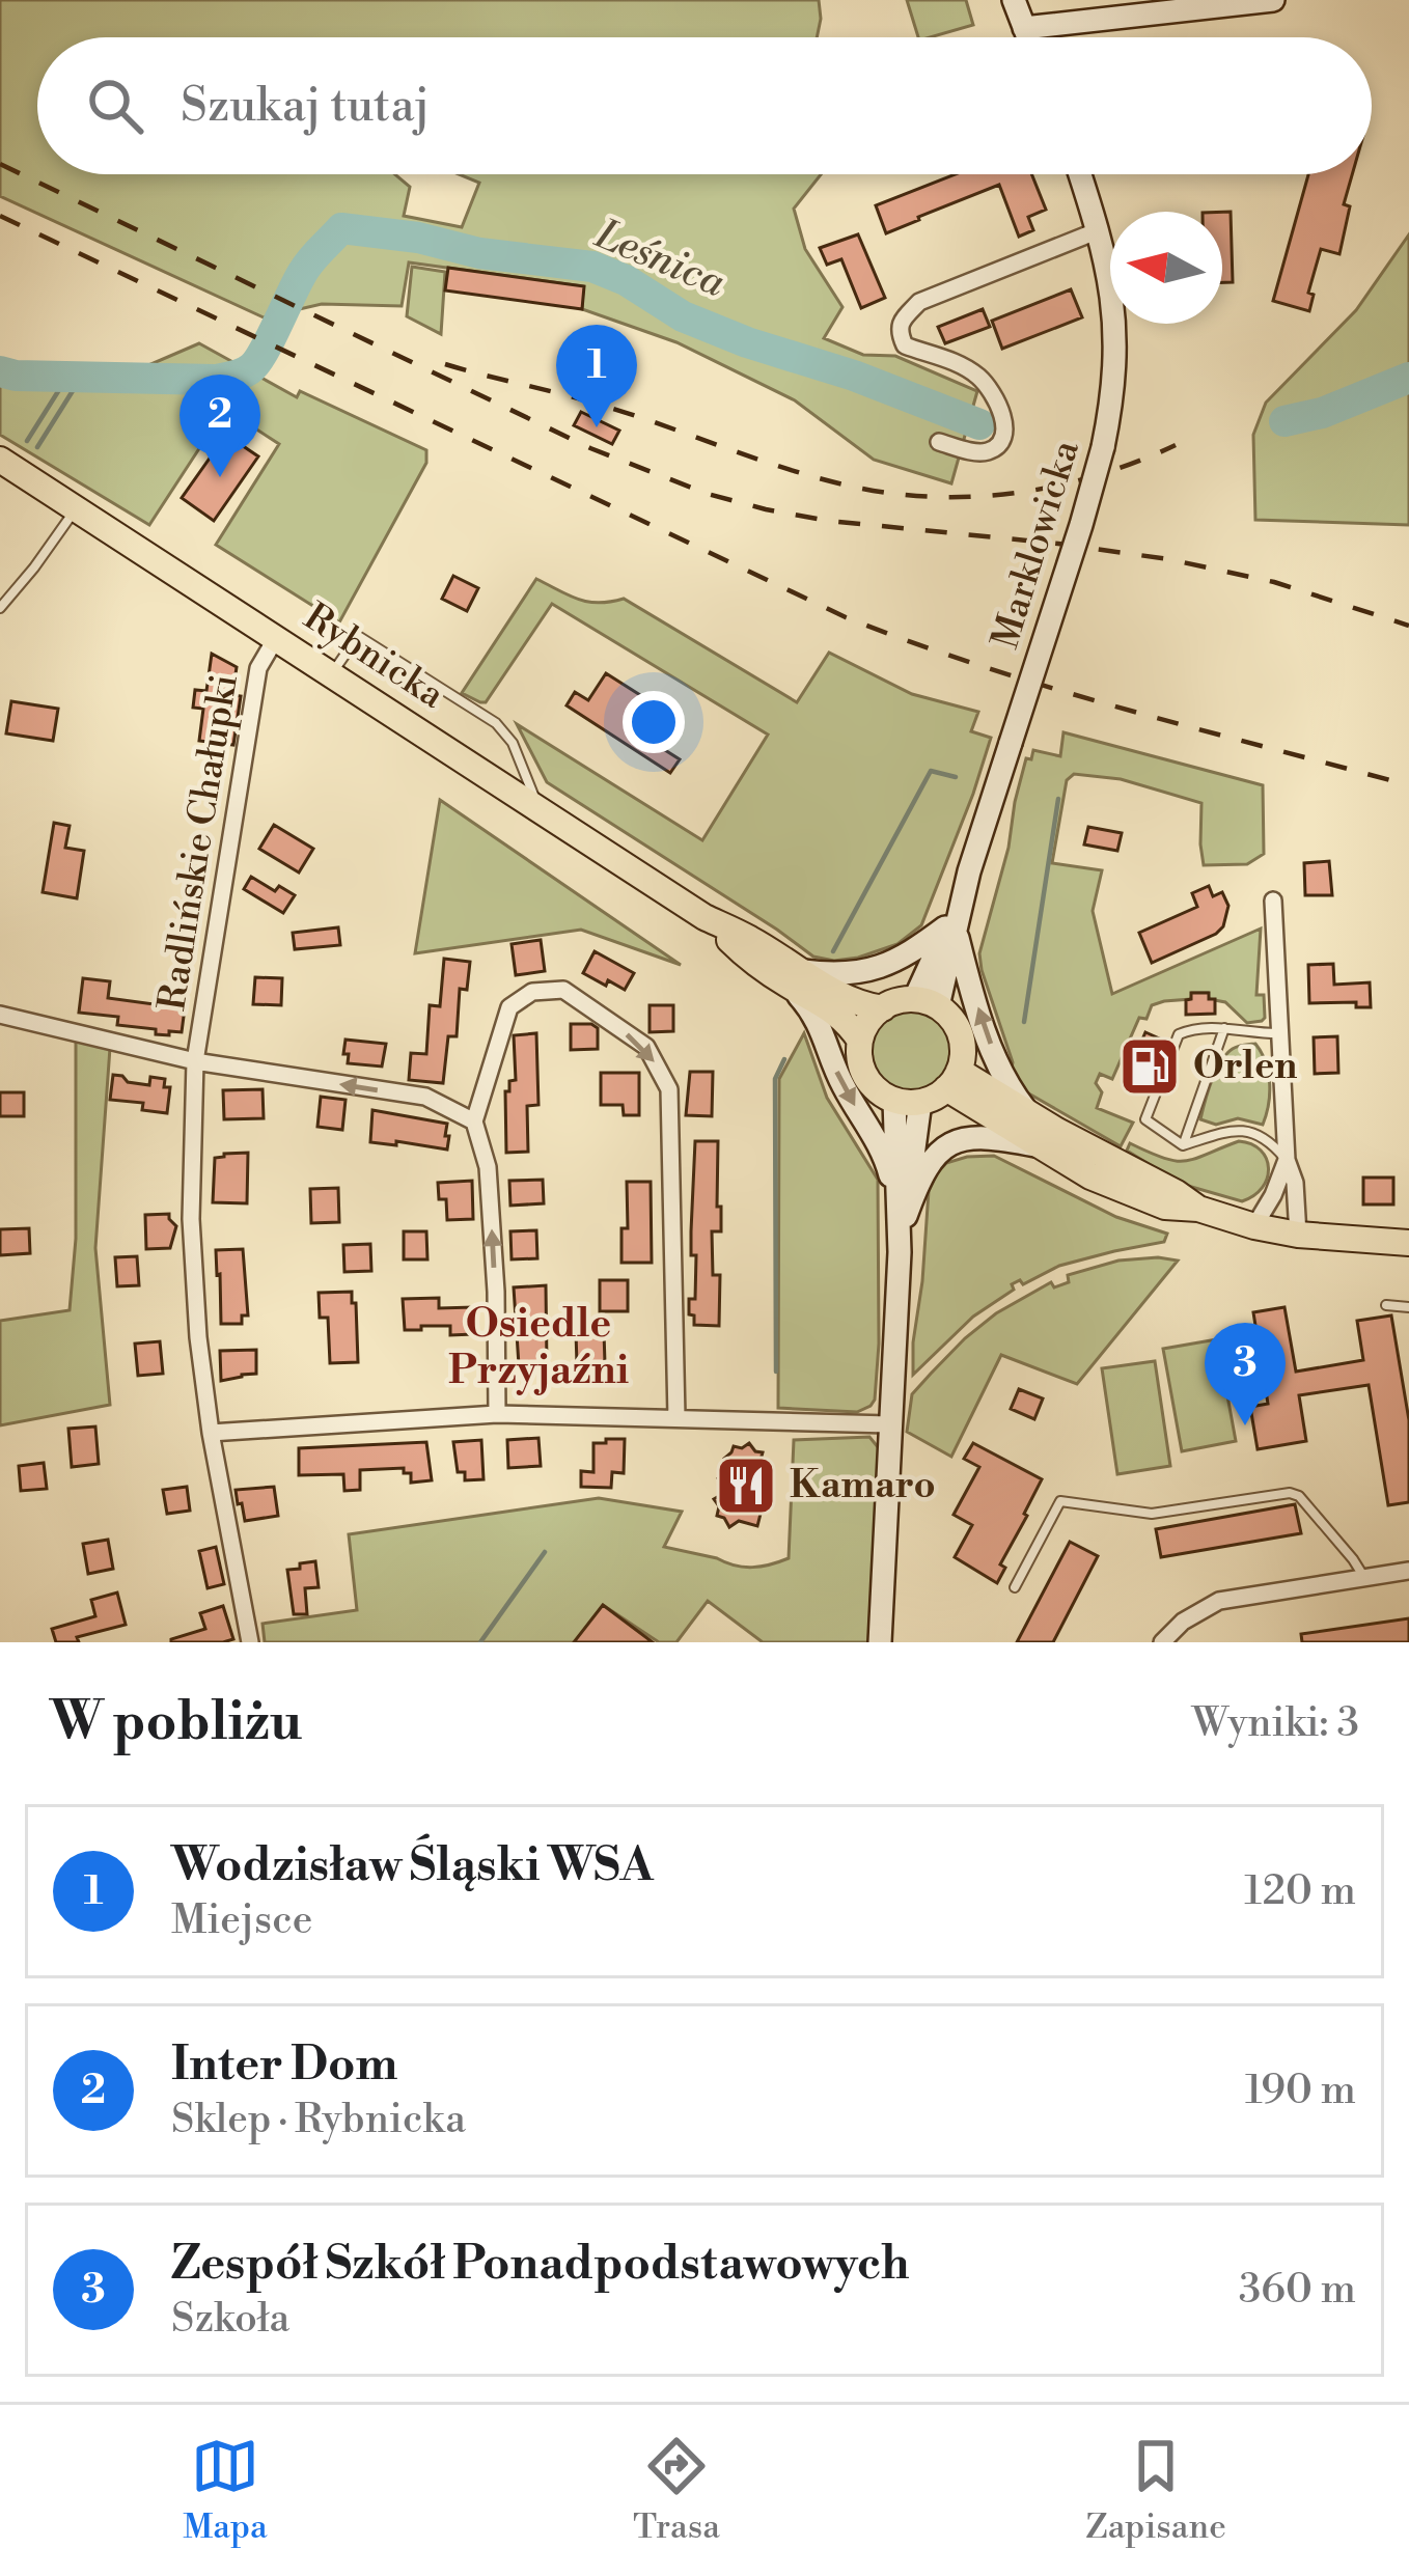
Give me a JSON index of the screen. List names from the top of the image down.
{
  "streets": {
    "main road": ["Marklowicka", "Rybnicka"],
    "street": ["Radlińskie Chałupki"]
  },
  "crossings": [
    ["Marklowicka", "Rybnicka"],
    ["Rybnicka", "Radlińskie Chałupki"]
  ],
  "districts": ["Osiedle Przyjaźni"],
  "water": ["Leśnica"],
  "places": {
    "fuel station": ["Orlen"],
    "restaurant": ["Kamaro"]
  },
  "north": "left",
  "page": {
    "search": "Szukaj tutaj",
    "pins": ["1", "2", "3"],
    "heading": ["W pobliżu", "Wyniki: 3"],
    "list": [
      {
        "mark": "1",
        "name": "Wodzisław Śląski WSA",
        "note": "Miejsce",
        "value": "120 m"
      },
      {
        "mark": "2",
        "name": "Inter Dom",
        "note": "Sklep · Rybnicka",
        "value": "190 m"
      },
      {
        "mark": "3",
        "name": "Zespół Szkół Ponadpodstawowych",
        "note": "Szkoła",
        "value": "360 m"
      }
    ],
    "nav": ["Mapa", "Trasa", "Zapisane"]
  }
}
